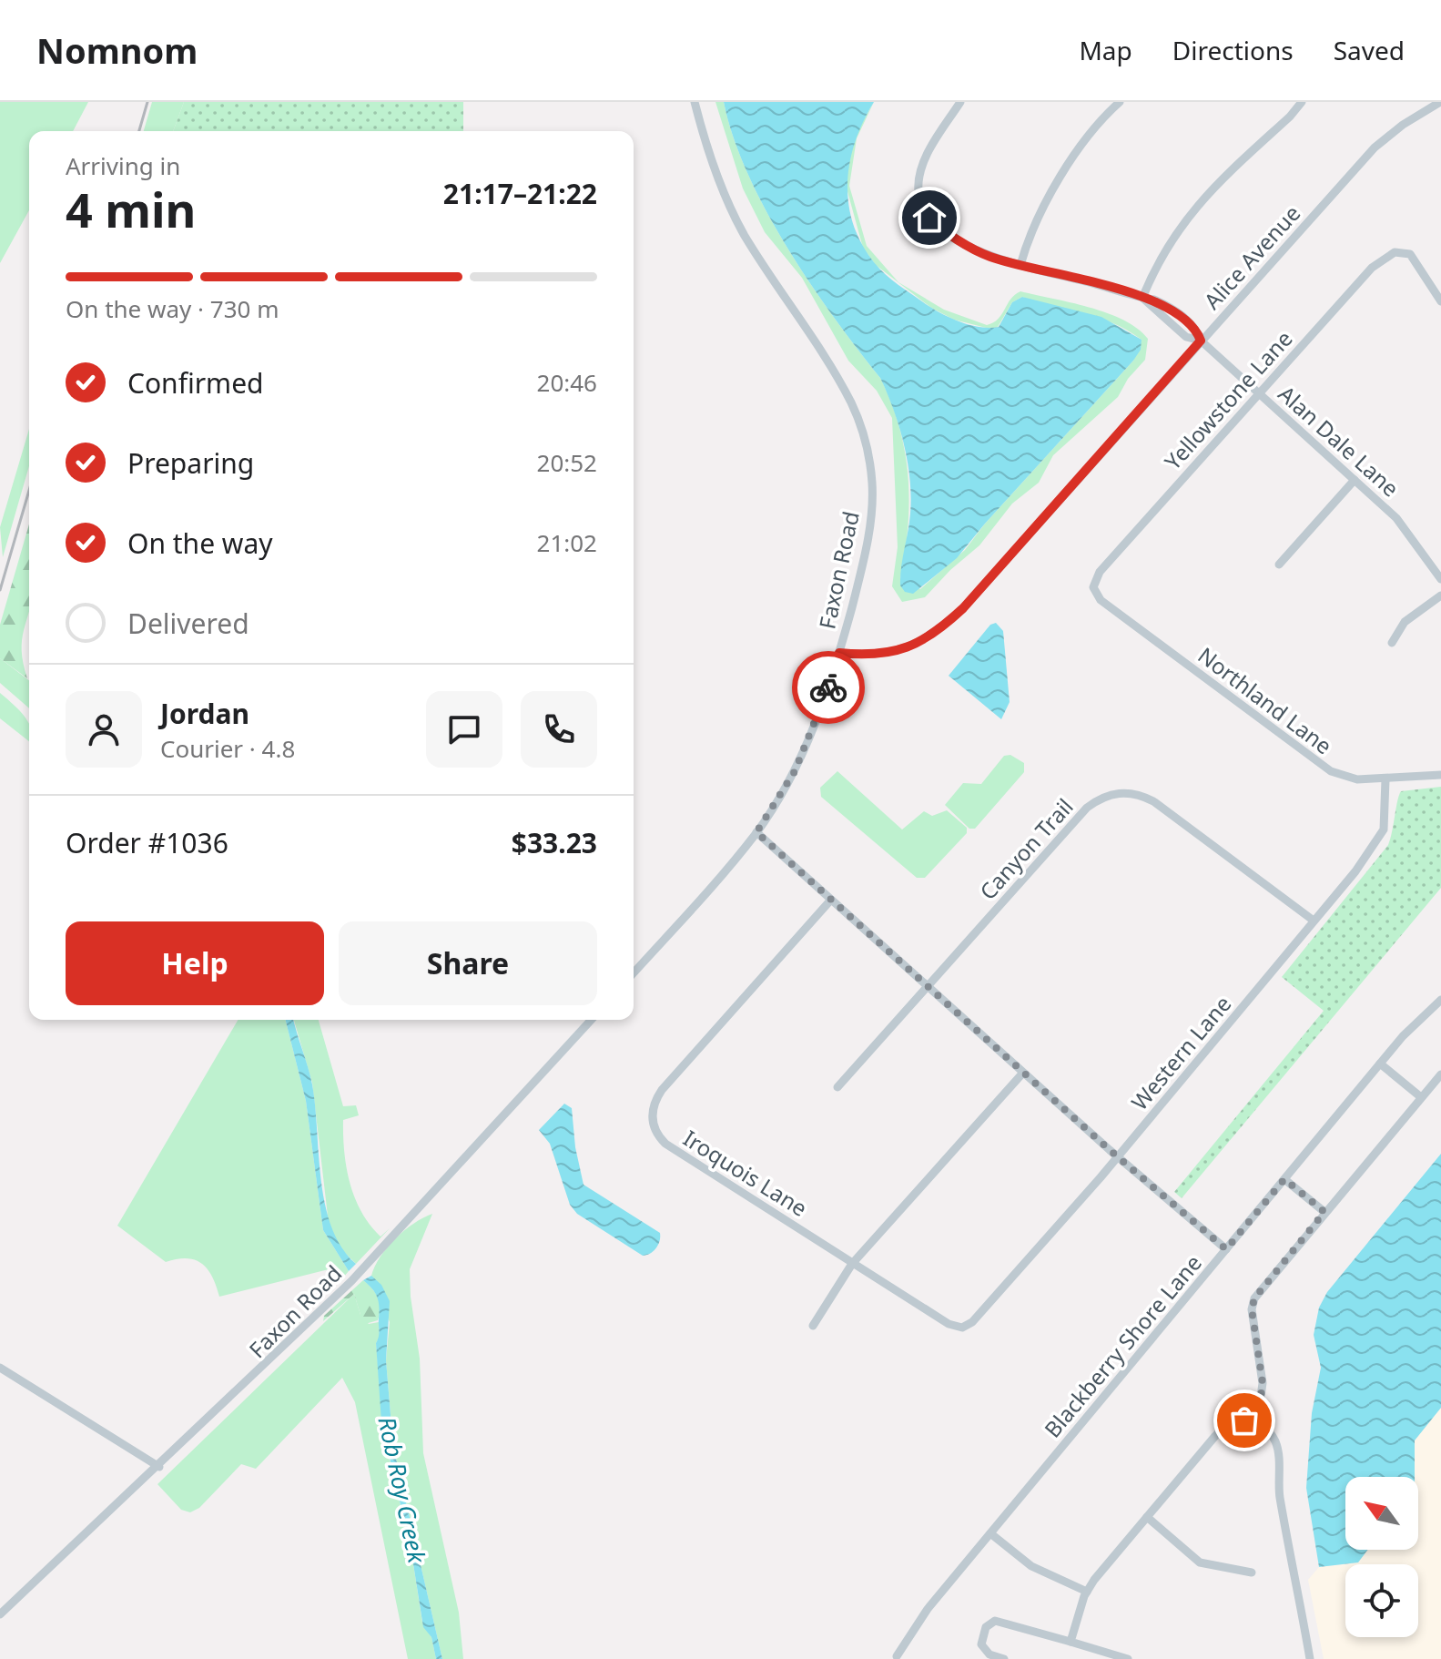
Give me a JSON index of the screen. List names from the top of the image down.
{
  "streets": {
    "street": [
      "Alice Avenue",
      "Yellowstone Lane",
      "Alan Dale Lane",
      "Faxon Road",
      "Northland Lane",
      "Canyon Trail",
      "Western Lane",
      "Iroquois Lane",
      "Blackberry Shore Lane"
    ]
  },
  "crossings": [
    ["Alice Avenue", "Alan Dale Lane"],
    ["Alice Avenue", "Faxon Road"],
    ["Yellowstone Lane", "Alan Dale Lane"],
    ["Yellowstone Lane", "Northland Lane"],
    ["Northland Lane", "Western Lane"],
    ["Canyon Trail", "Western Lane"],
    ["Western Lane", "Iroquois Lane"]
  ],
  "water": ["Rob Roy Creek"],
  "north": "top left",
  "page": {
    "header": "Nomnom",
    "nav": ["Map", "Directions", "Saved"],
    "heading": ["4 min", "Arriving in", "21:17–21:22"],
    "panel": [
      "Jordan",
      "Courier · 4.8",
      "Order #1036",
      "$33.23"
    ],
    "bar": "On the way · 730 m",
    "list": [
      ["Confirmed", "20:46"],
      ["Preparing", "20:52"],
      ["On the way", "21:02"],
      "Delivered"
    ],
    "buttons": ["Help", "Share"]
  }
}
